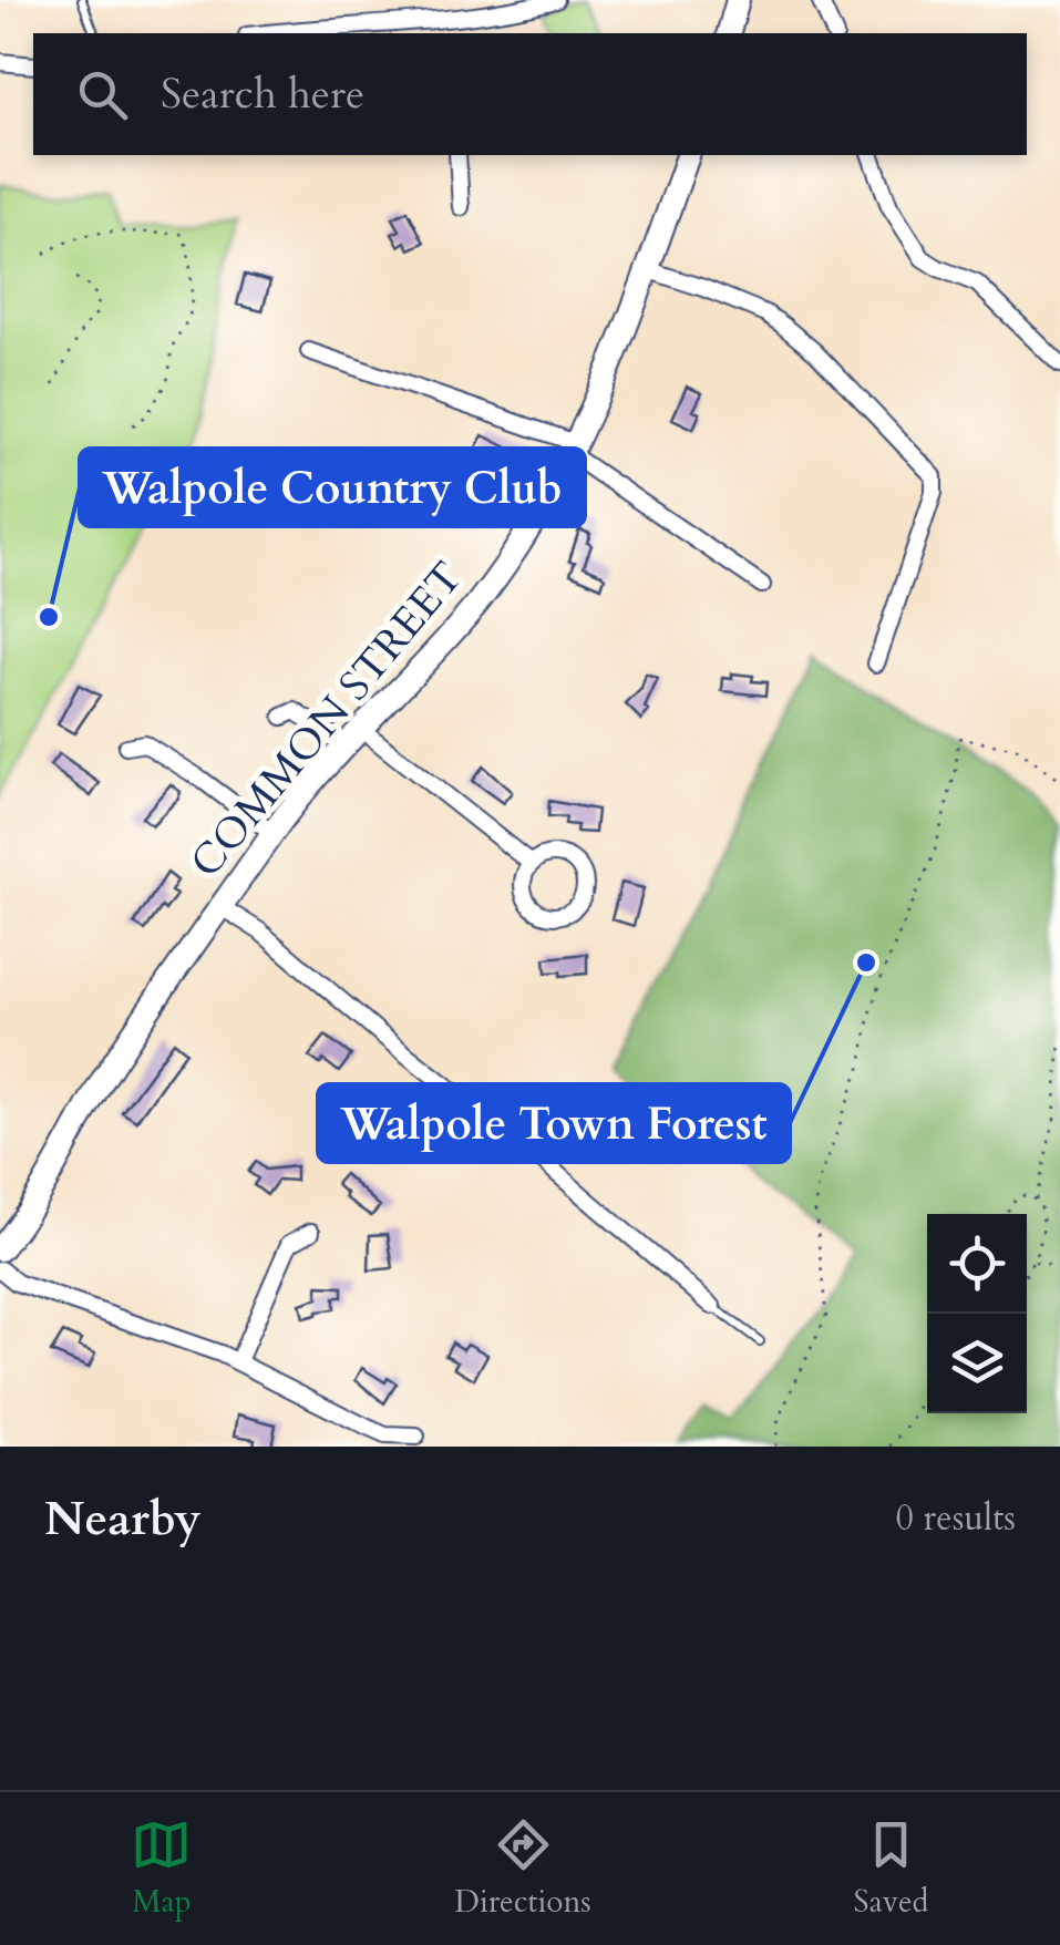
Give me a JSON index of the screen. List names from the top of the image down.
{
  "streets": {
    "main road": ["COMMON STREET"]
  },
  "places": ["Walpole Country Club", "Walpole Town Forest"],
  "page": {
    "search": "Search here",
    "heading": ["Nearby", "0 results"],
    "nav": ["Map", "Directions", "Saved"]
  }
}
